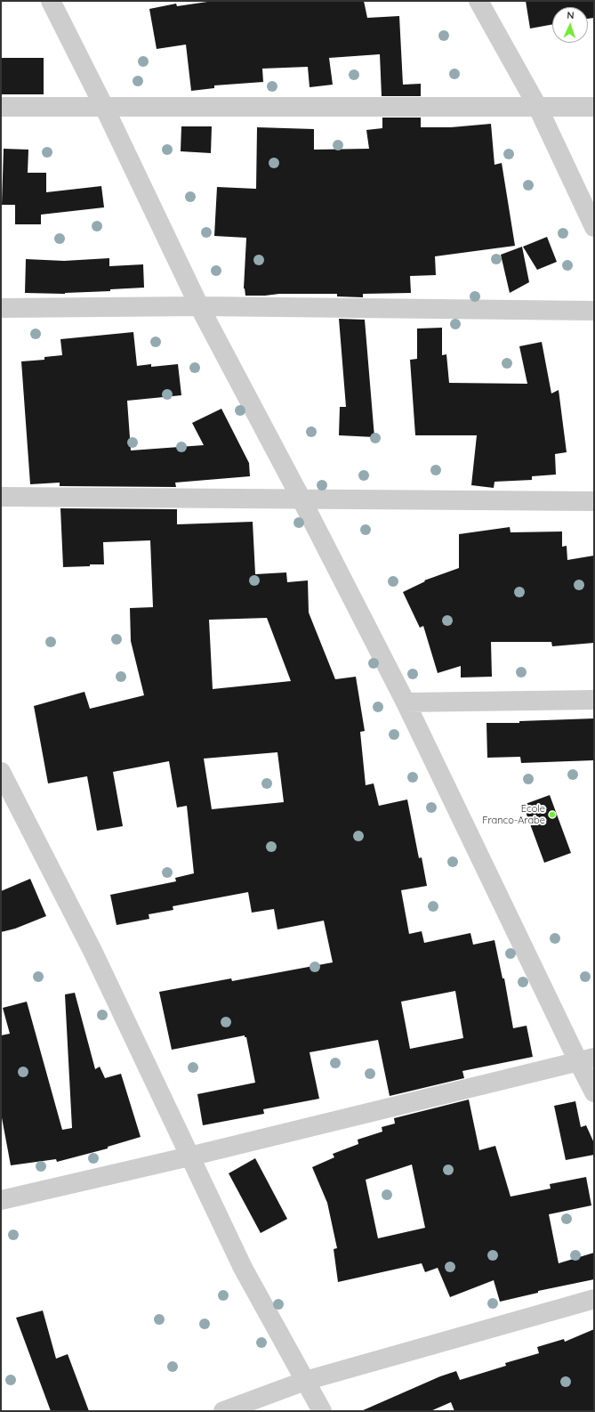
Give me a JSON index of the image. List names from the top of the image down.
{
  "places": ["Ecole Franco-Arabe"],
  "north": "top"
}
